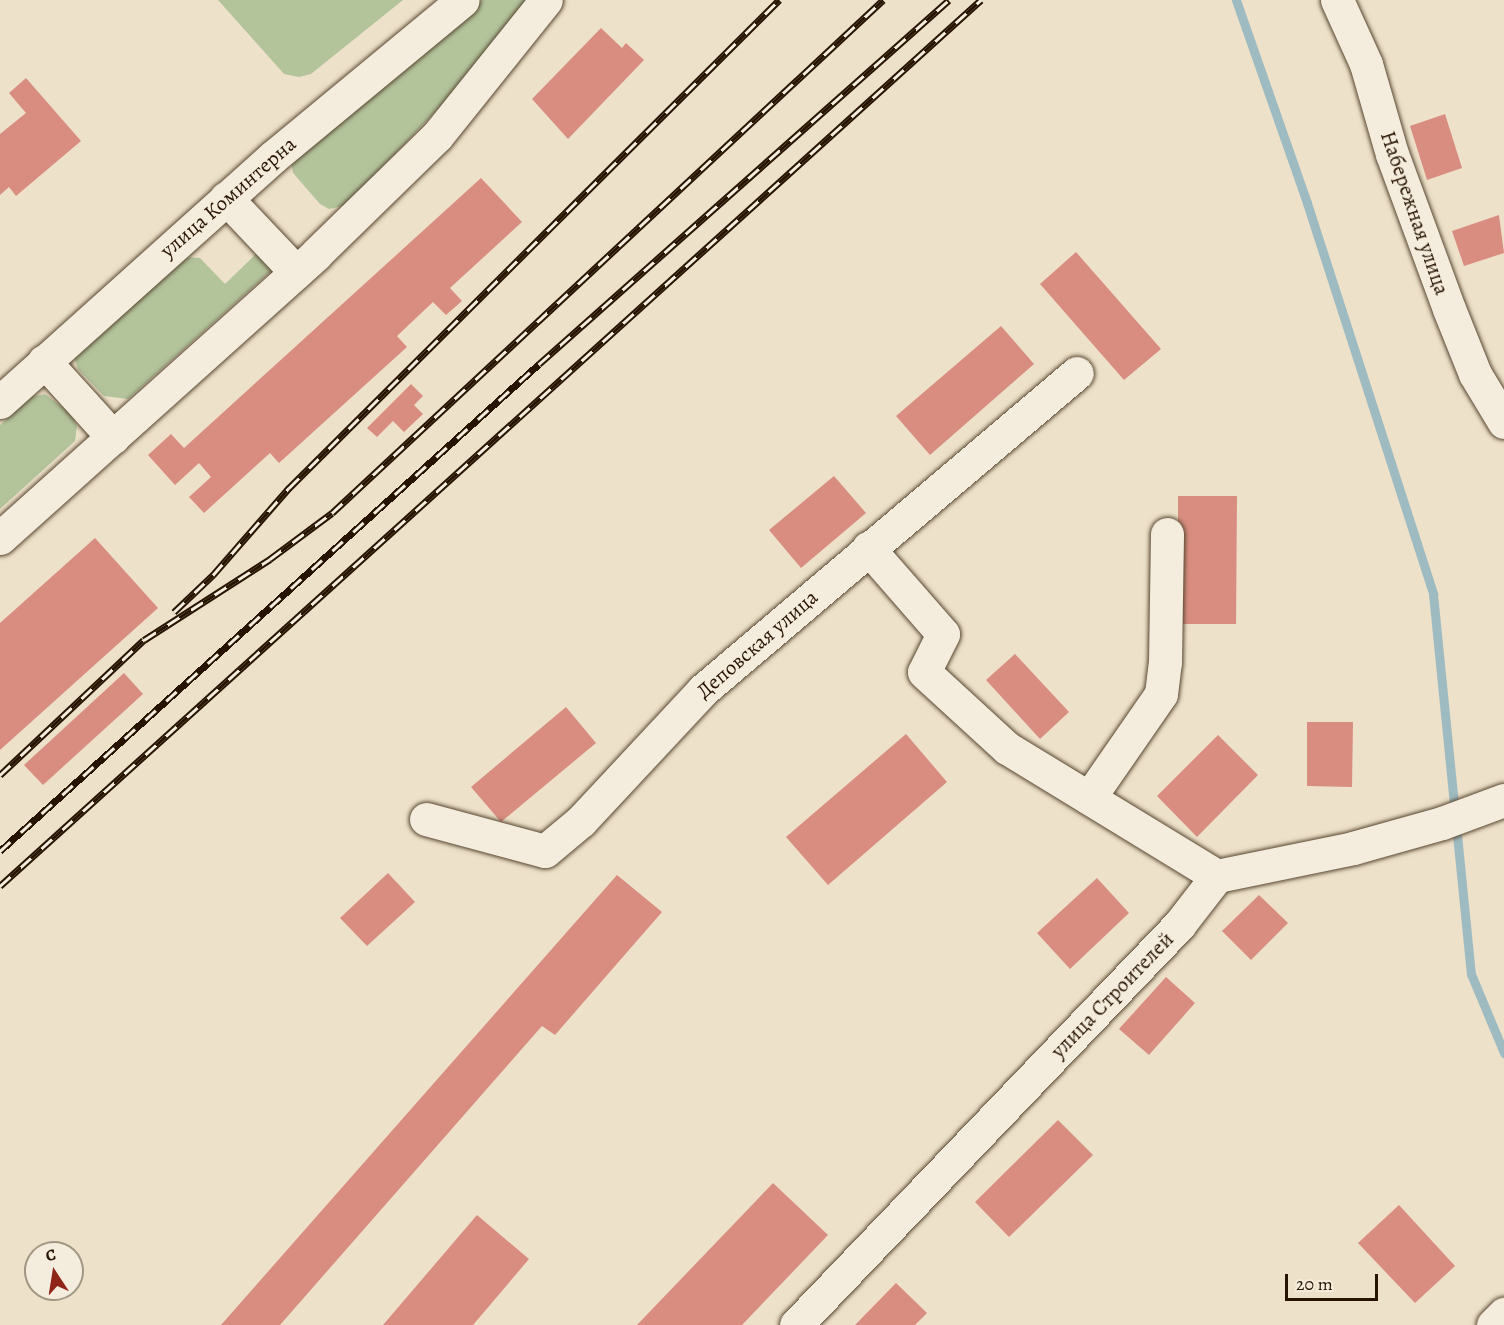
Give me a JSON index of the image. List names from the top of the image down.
{
  "streets": {
    "street": [
      "улица Коминтерна",
      "Набережная улица",
      "Деповская улица",
      "улица Строителей"
    ]
  },
  "scale_bar": "20 m",
  "north": "top"
}
